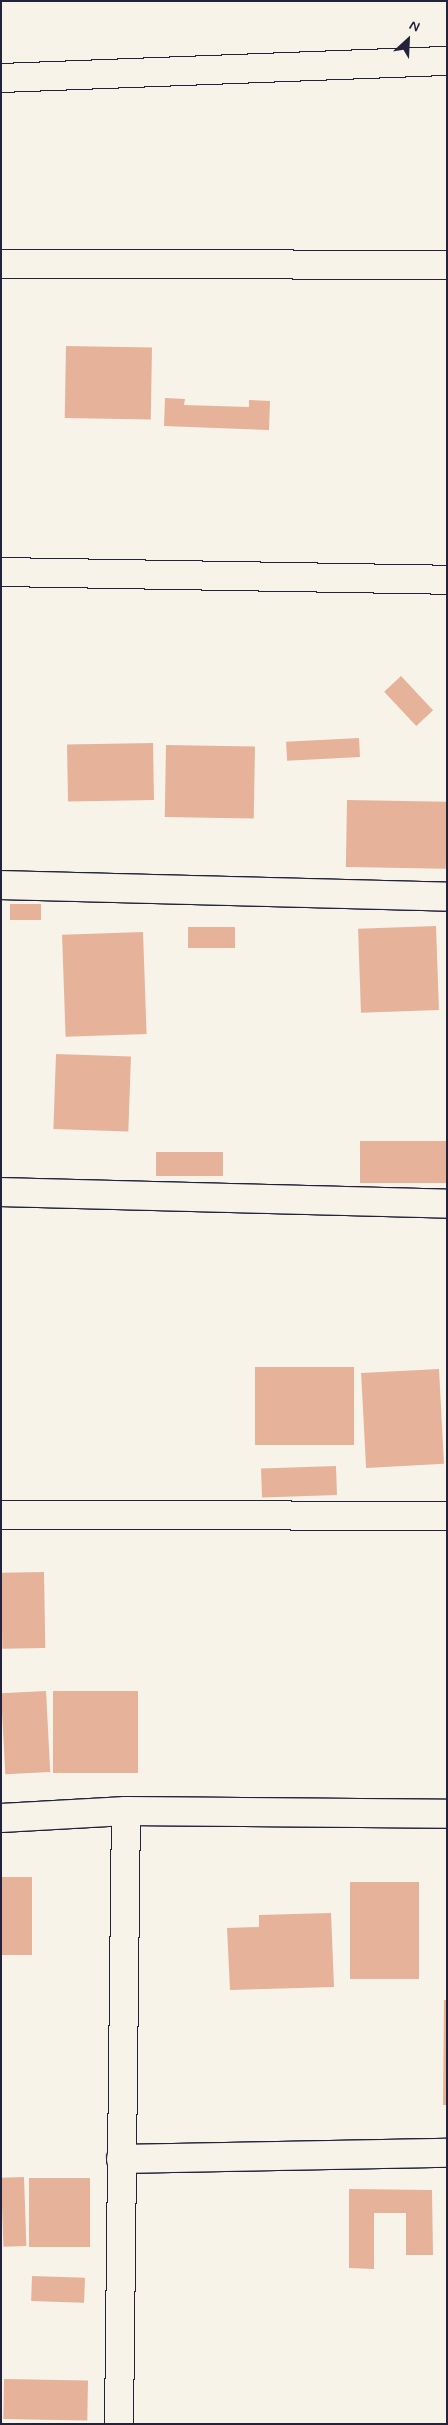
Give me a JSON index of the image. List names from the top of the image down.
{
  "north": "top right"
}
